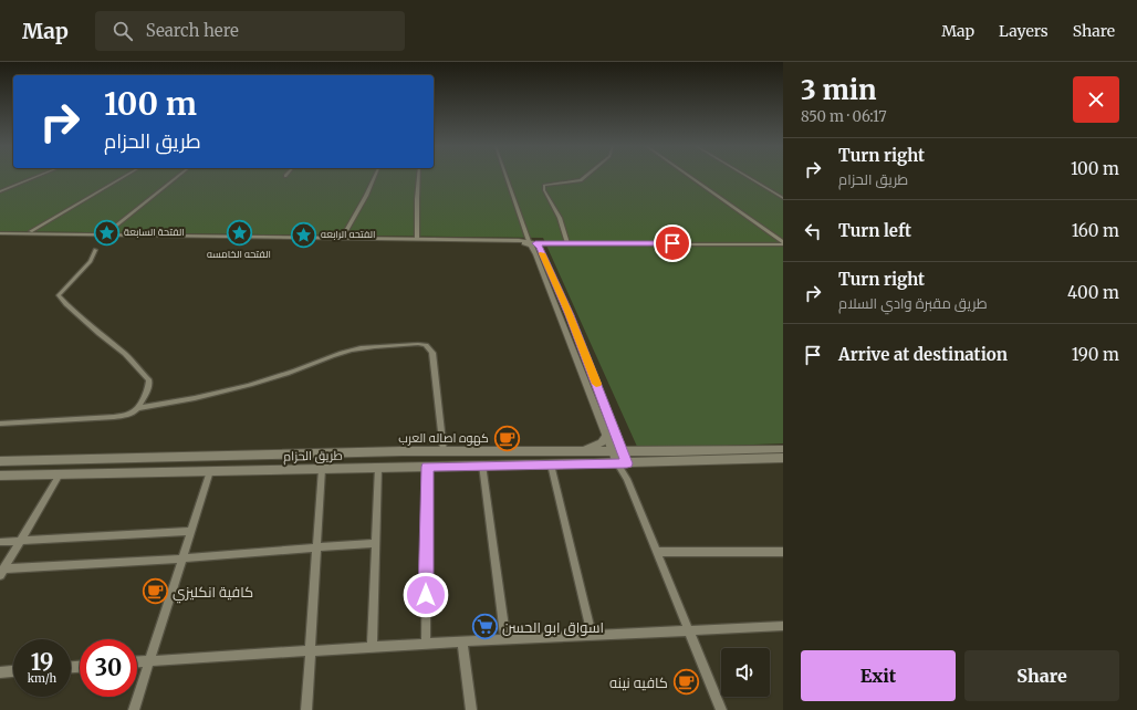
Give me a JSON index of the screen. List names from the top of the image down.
{
  "streets": {
    "main road": ["طريق الحزام"]
  },
  "places": {
    "place": ["الفتحة السابعة", "الفتحه الخامسه", "الفتحه الرابعه"],
    "cafe": ["كهوه اصاله العرب", "كافية انكليزي", "كافيه نينه"],
    "supermarket": ["اسواق ابو الحسن"]
  },
  "page": {
    "header": "Map",
    "search": "Search here",
    "nav": ["Map", "Layers", "Share"],
    "heading": ["3 min", "850 m · 06:17"],
    "turn": ["100 m", "طريق الحزام"],
    "list": [
      {
        "name": "Turn right",
        "note": "طريق الحزام",
        "value": "100 m"
      },
      {
        "name": "Turn left",
        "value": "160 m"
      },
      {
        "name": "Turn right",
        "note": "طريق مقبرة وادي السلام",
        "value": "400 m"
      },
      {
        "name": "Arrive at destination",
        "value": "190 m"
      }
    ],
    "speed": "19 km/h",
    "limit": "30",
    "buttons": ["Exit", "Share"]
  }
}
